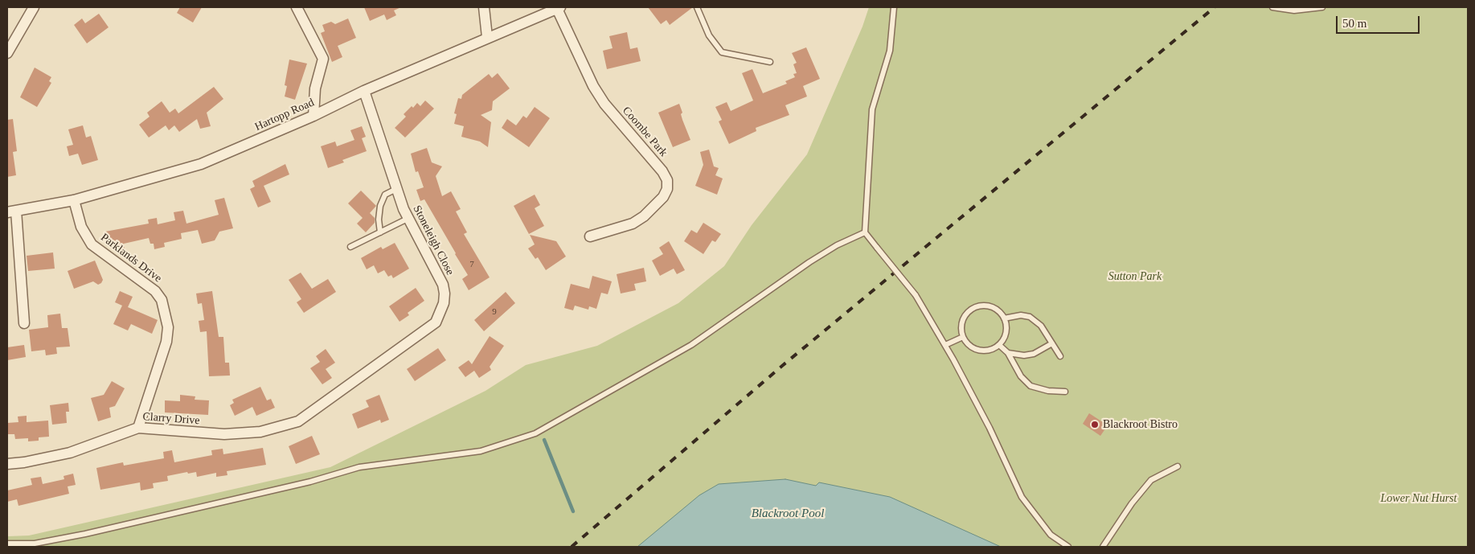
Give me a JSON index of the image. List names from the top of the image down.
{
  "streets": {
    "street": [
      "Hartopp Road",
      "Coombe Park",
      "Stoneleigh Close",
      "Parklands Drive",
      "Clarry Drive"
    ]
  },
  "crossings": [
    ["Hartopp Road", "Coombe Park"],
    ["Hartopp Road", "Stoneleigh Close"],
    ["Hartopp Road", "Parklands Drive"],
    ["Stoneleigh Close", "Clarry Drive"],
    ["Parklands Drive", "Clarry Drive"]
  ],
  "water": ["Blackroot Pool"],
  "parks": ["Sutton Park", "Lower Nut Hurst"],
  "places": ["Blackroot Bistro"],
  "house_numbers": ["7", "9"],
  "scale_bar": "50 m"
}
